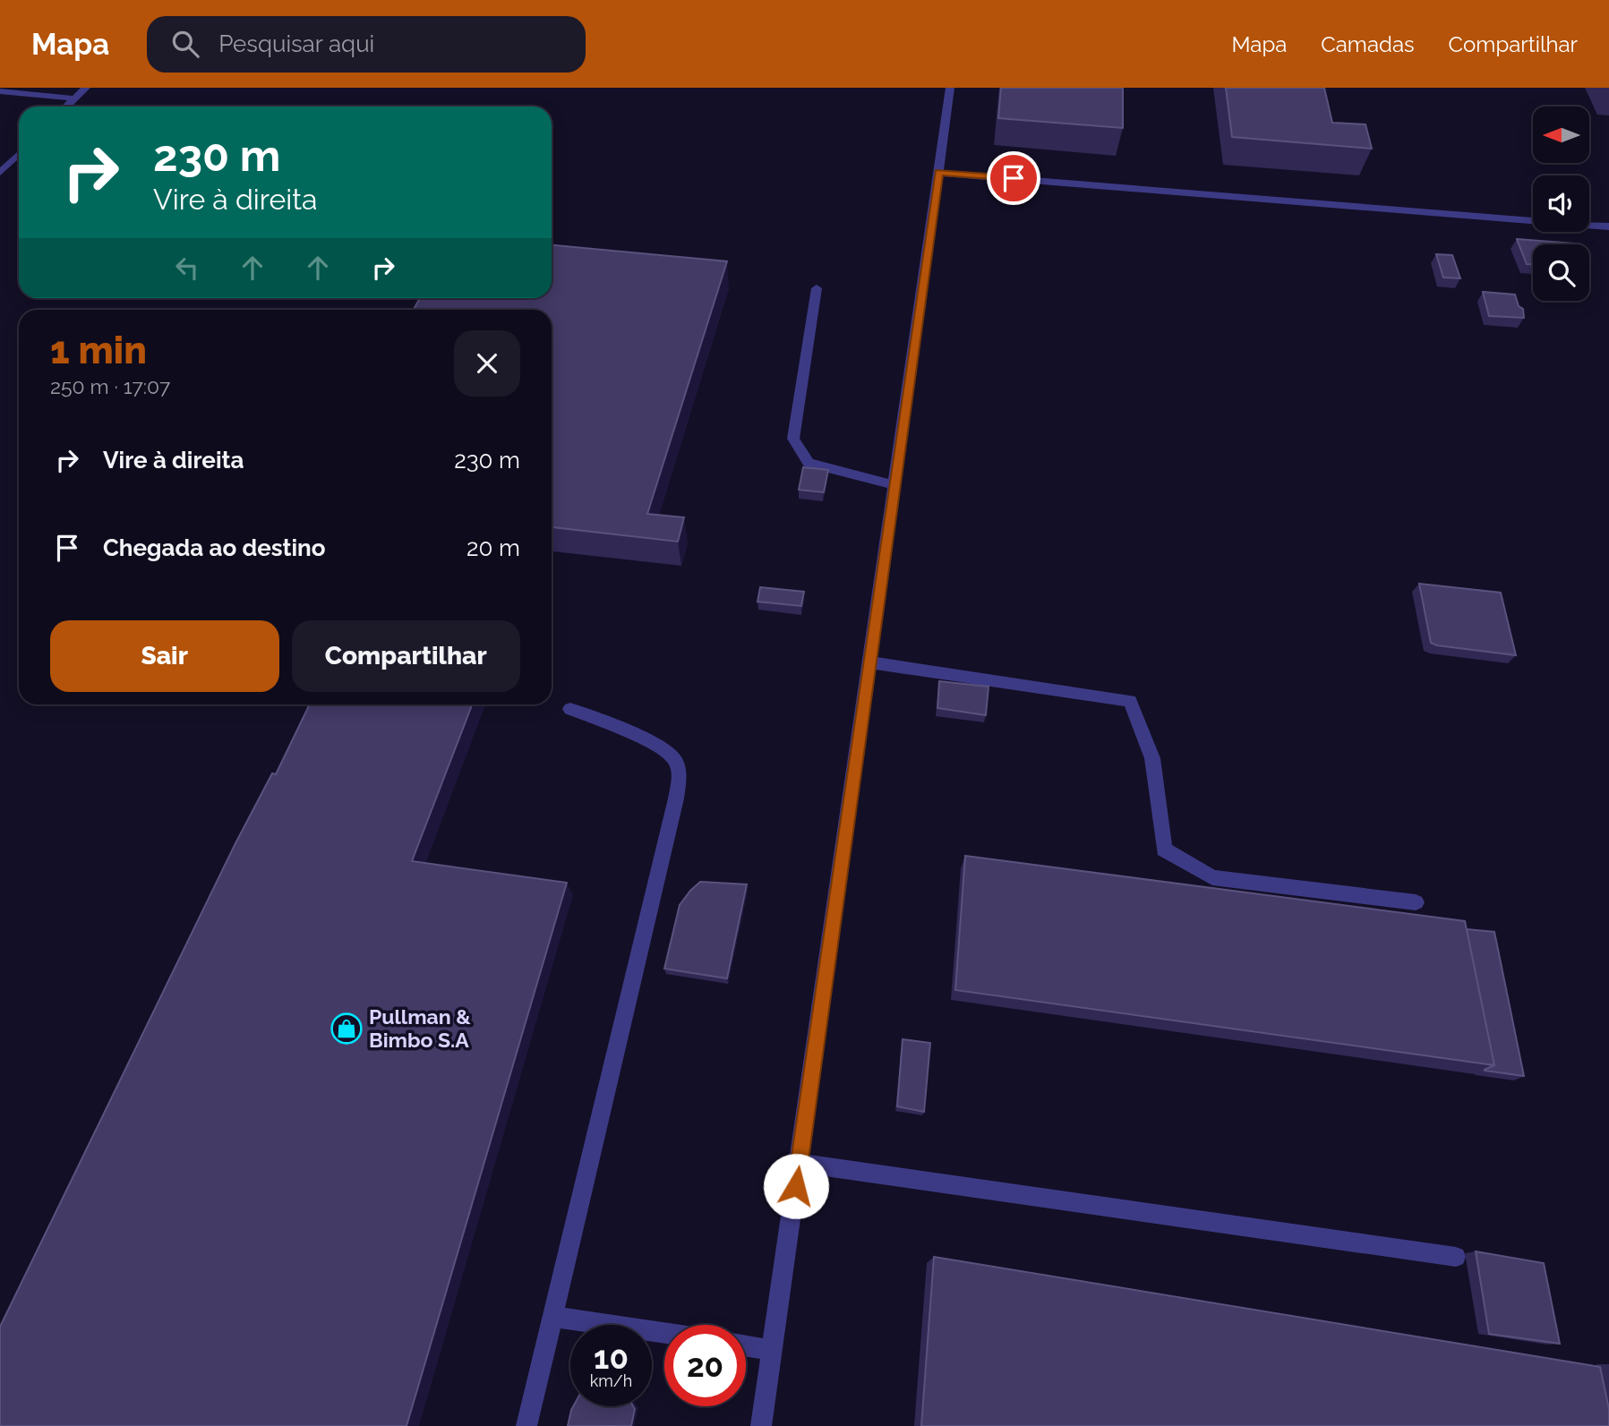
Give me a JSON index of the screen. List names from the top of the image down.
{
  "places": {
    "shop": ["Pullman & Bimbo S.A"]
  },
  "north": "left",
  "page": {
    "header": "Mapa",
    "search": "Pesquisar aqui",
    "nav": ["Mapa", "Camadas", "Compartilhar"],
    "turn": ["230 m", "Vire à direita"],
    "heading": ["1 min", "250 m · 17:07"],
    "list": [
      {
        "name": "Vire à direita",
        "value": "230 m"
      },
      {
        "name": "Chegada ao destino",
        "value": "20 m"
      }
    ],
    "buttons": ["Sair", "Compartilhar"],
    "speed": "10 km/h",
    "limit": "20"
  }
}
